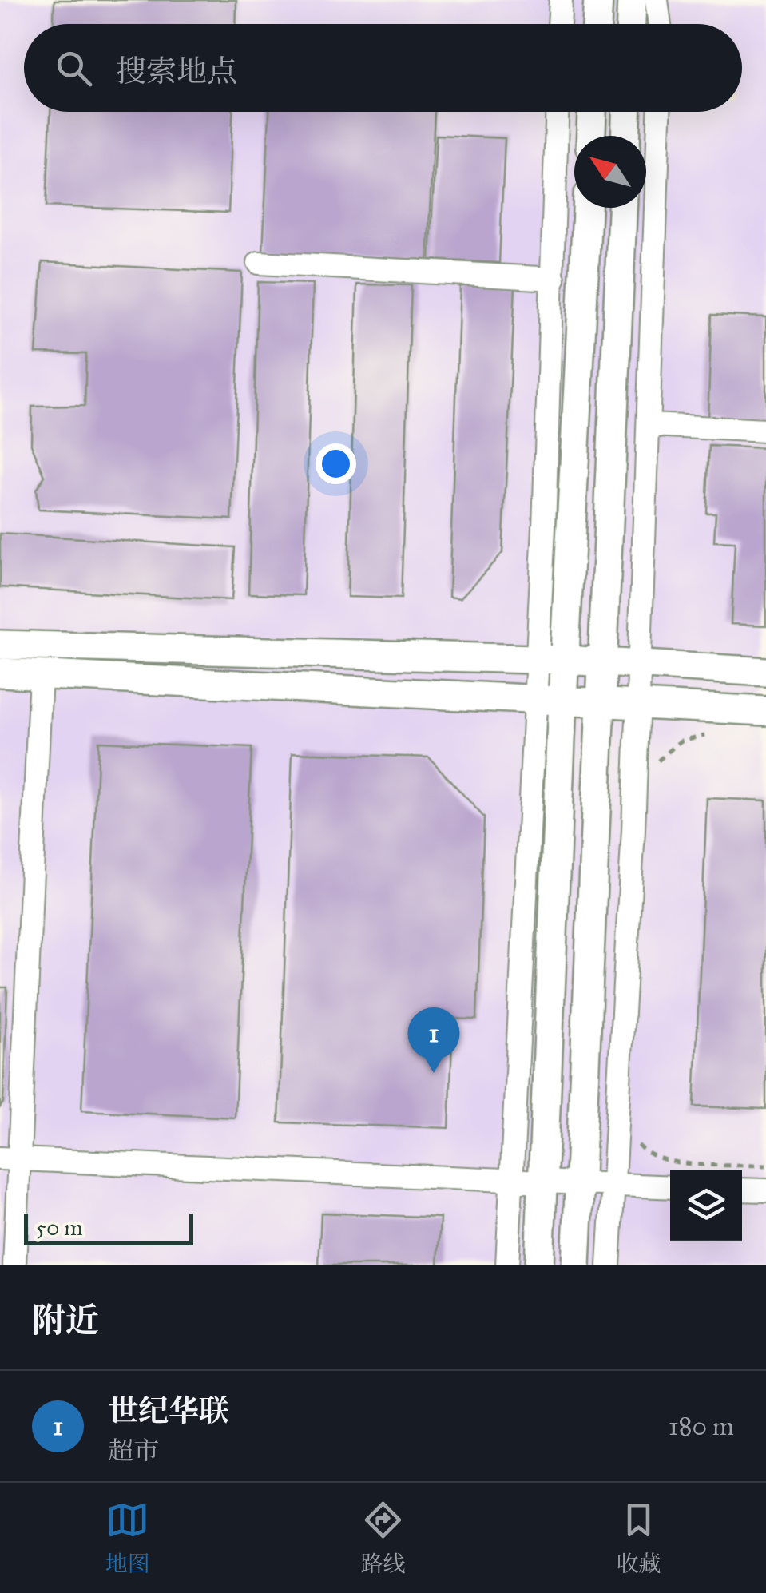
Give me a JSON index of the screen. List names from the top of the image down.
{
  "scale_bar": "50 m",
  "north": "top left",
  "page": {
    "search": "搜索地点",
    "pins": "1",
    "scale": "50 m",
    "heading": "附近",
    "list": [
      {
        "mark": "1",
        "name": "世纪华联",
        "note": "超市",
        "value": "180 m"
      }
    ],
    "nav": ["地图", "路线", "收藏"]
  }
}
